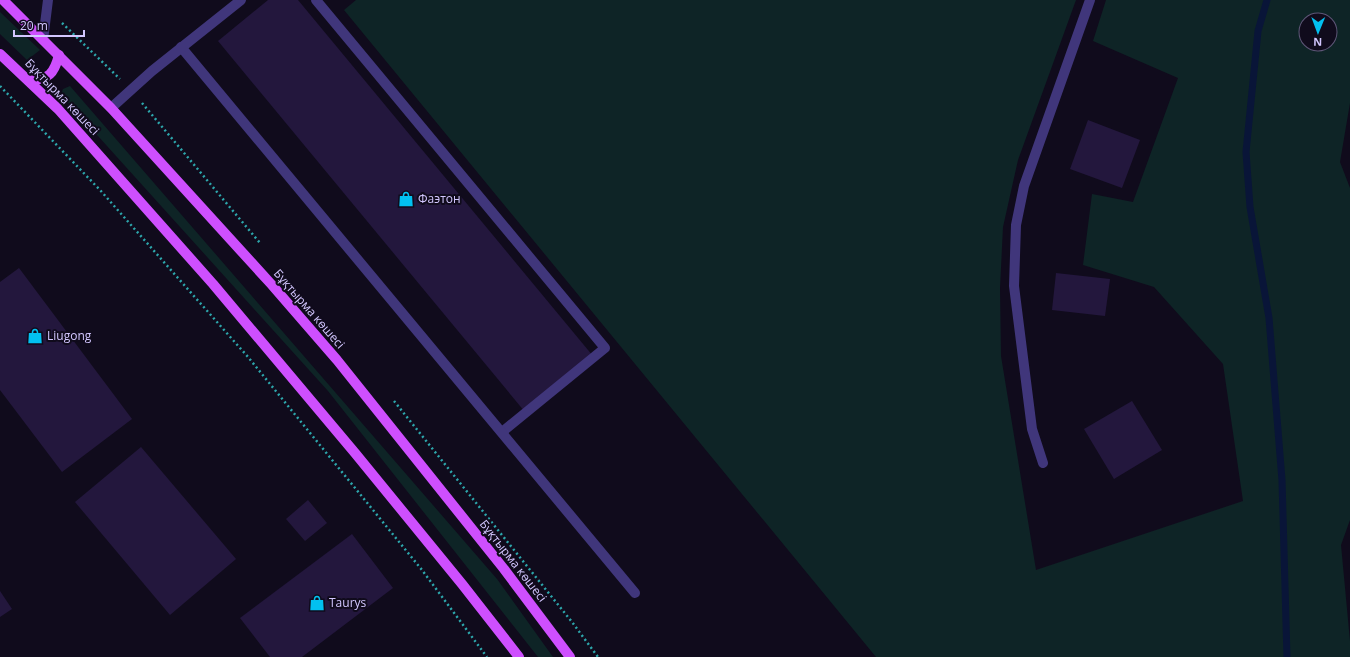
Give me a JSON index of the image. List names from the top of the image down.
{
  "streets": {
    "main road": ["Бұқтырма көшесі"]
  },
  "places": {
    "shop": ["Фаэтон", "Liugong", "Taurys"]
  },
  "scale_bar": "20 m",
  "north": "bottom"
}
